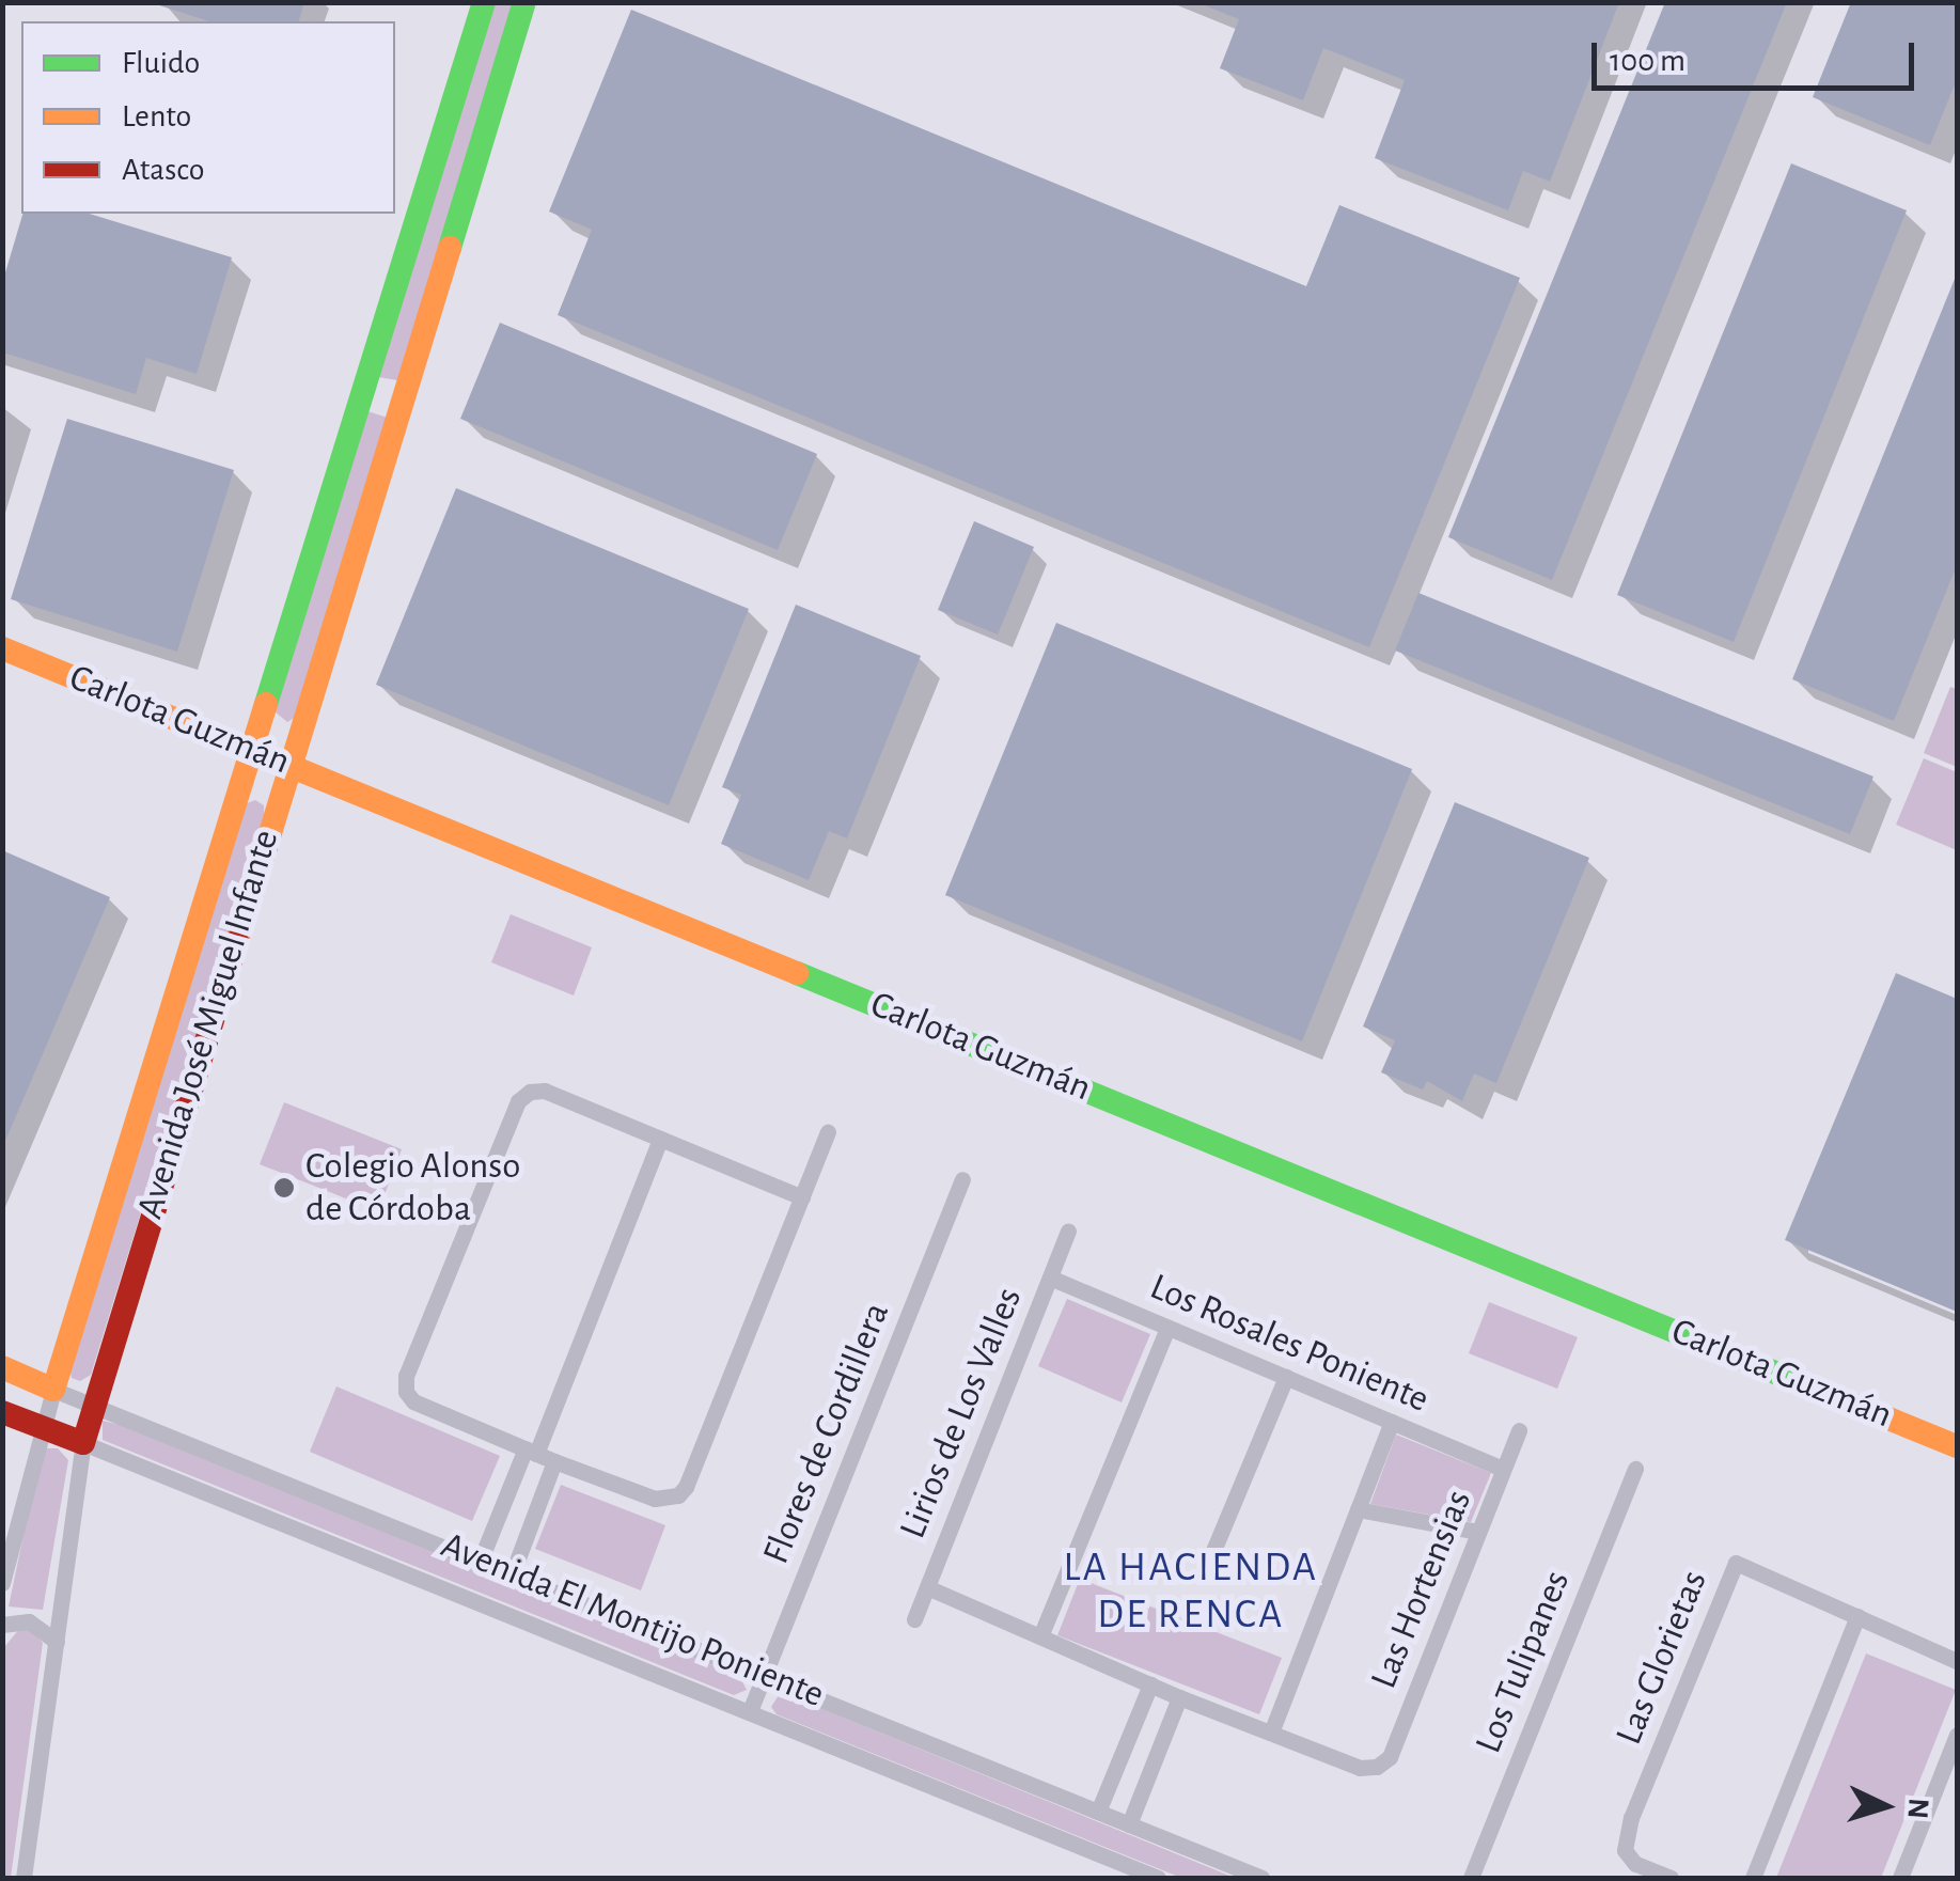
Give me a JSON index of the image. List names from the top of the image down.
{
  "streets": {
    "street": [
      "Carlota Guzmán",
      "Avenida José Miguel Infante",
      "Los Rosales Poniente",
      "Lirios de Los Valles",
      "Flores de Cordillera",
      "Las Hortensias",
      "Avenida El Montijo Poniente",
      "Las Glorietas",
      "Los Tulipanes"
    ]
  },
  "crossings": [
    ["Carlota Guzmán", "Avenida José Miguel Infante"],
    ["Avenida José Miguel Infante", "Avenida El Montijo Poniente"],
    ["Los Rosales Poniente", "Lirios de Los Valles"],
    ["Los Rosales Poniente", "Las Hortensias"],
    ["Flores de Cordillera", "Avenida El Montijo Poniente"]
  ],
  "districts": ["LA HACIENDA DE RENCA"],
  "places": ["Colegio Alonso de Córdoba"],
  "legend": ["Fluido", "Lento", "Atasco"],
  "scale_bar": "100 m",
  "north": "right"
}
